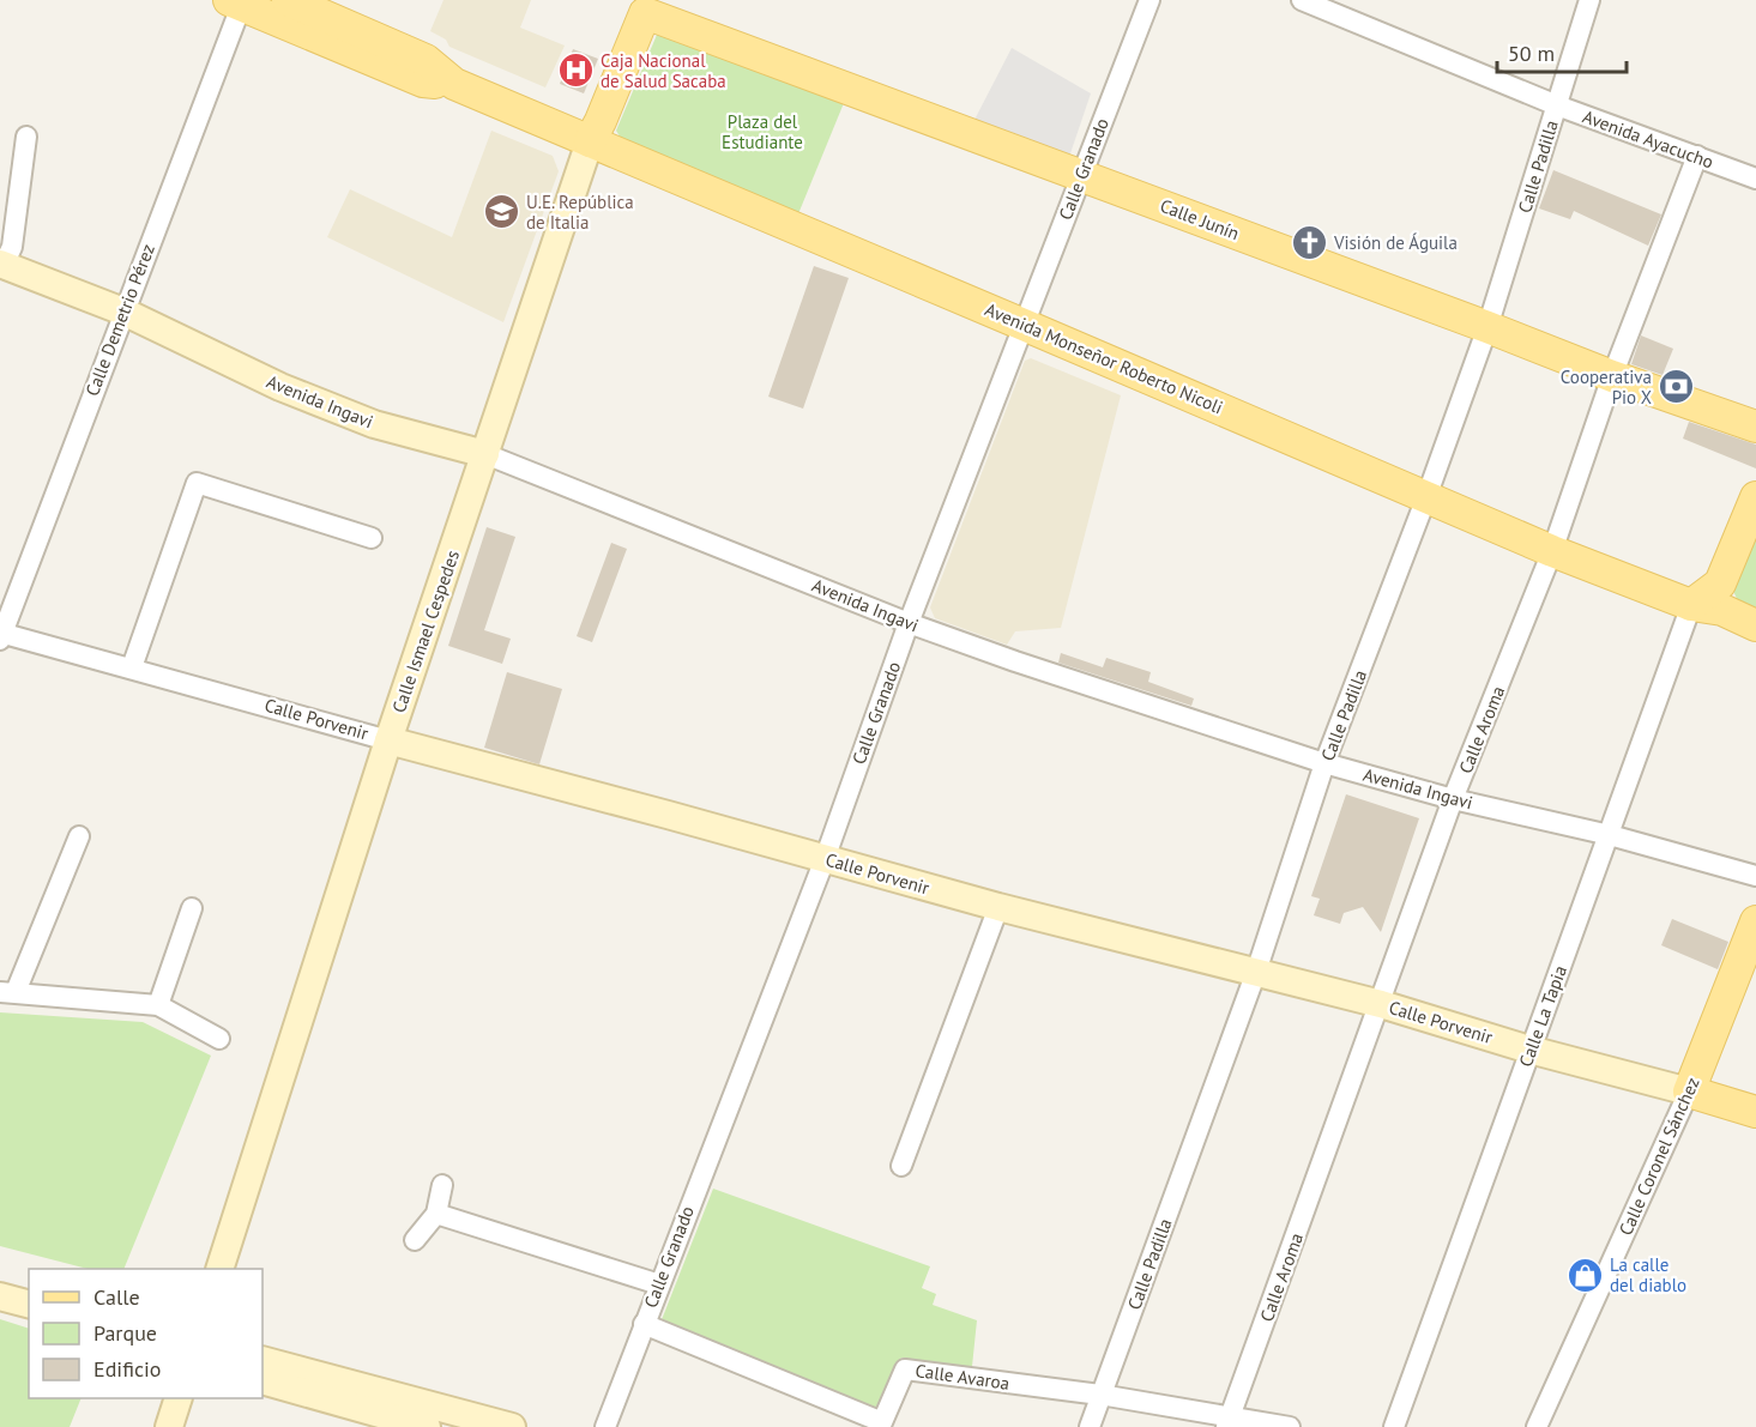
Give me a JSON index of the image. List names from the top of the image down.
{
  "streets": {
    "main road": [
      "Calle Junín",
      "Avenida Monseñor Roberto Nicoli",
      "Avenida Ingavi",
      "Calle Ismael Cespedes",
      "Calle Porvenir",
      "Calle Coronel Sánchez"
    ],
    "street": [
      "Avenida Ayacucho",
      "Calle Padilla",
      "Calle Granado",
      "Calle Demetrio Pérez",
      "Calle Aroma",
      "Calle La Tapia",
      "Calle Avaroa"
    ]
  },
  "crossings": [
    ["Avenida Ayacucho", "Calle Padilla"],
    ["Avenida Ayacucho", "Calle Aroma"],
    ["Calle Padilla", "Calle Junín"],
    ["Calle Padilla", "Avenida Monseñor Roberto Nicoli"],
    ["Calle Padilla", "Avenida Ingavi"],
    ["Calle Padilla", "Calle Porvenir"],
    ["Calle Padilla", "Calle Avaroa"],
    ["Calle Granado", "Calle Junín"],
    ["Calle Granado", "Avenida Monseñor Roberto Nicoli"],
    ["Calle Granado", "Avenida Ingavi"],
    ["Calle Granado", "Calle Porvenir"],
    ["Calle Granado", "Calle Avaroa"],
    ["Calle Junín", "Calle Ismael Cespedes"],
    ["Calle Junín", "Calle Aroma"],
    ["Calle Demetrio Pérez", "Avenida Monseñor Roberto Nicoli"],
    ["Calle Demetrio Pérez", "Avenida Ingavi"],
    ["Calle Demetrio Pérez", "Calle Porvenir"],
    ["Avenida Monseñor Roberto Nicoli", "Calle Ismael Cespedes"],
    ["Avenida Monseñor Roberto Nicoli", "Calle Aroma"],
    ["Avenida Monseñor Roberto Nicoli", "Calle La Tapia"],
    ["Avenida Ingavi", "Calle Ismael Cespedes"],
    ["Avenida Ingavi", "Calle Aroma"],
    ["Avenida Ingavi", "Calle La Tapia"],
    ["Calle Ismael Cespedes", "Calle Porvenir"],
    ["Calle Porvenir", "Calle Aroma"],
    ["Calle Porvenir", "Calle La Tapia"],
    ["Calle Porvenir", "Calle Coronel Sánchez"],
    ["Calle Aroma", "Calle Avaroa"]
  ],
  "parks": ["Plaza del Estudiante"],
  "places": {
    "hospital": ["Caja Nacional de Salud Sacaba"],
    "school or university": ["U.E. República de Italia"],
    "church": ["Visión de Águila"],
    "bank": ["Cooperativa Pio X"],
    "shop": ["La calle del diablo"]
  },
  "legend": ["Calle", "Parque", "Edificio"],
  "scale_bar": "50 m"
}
